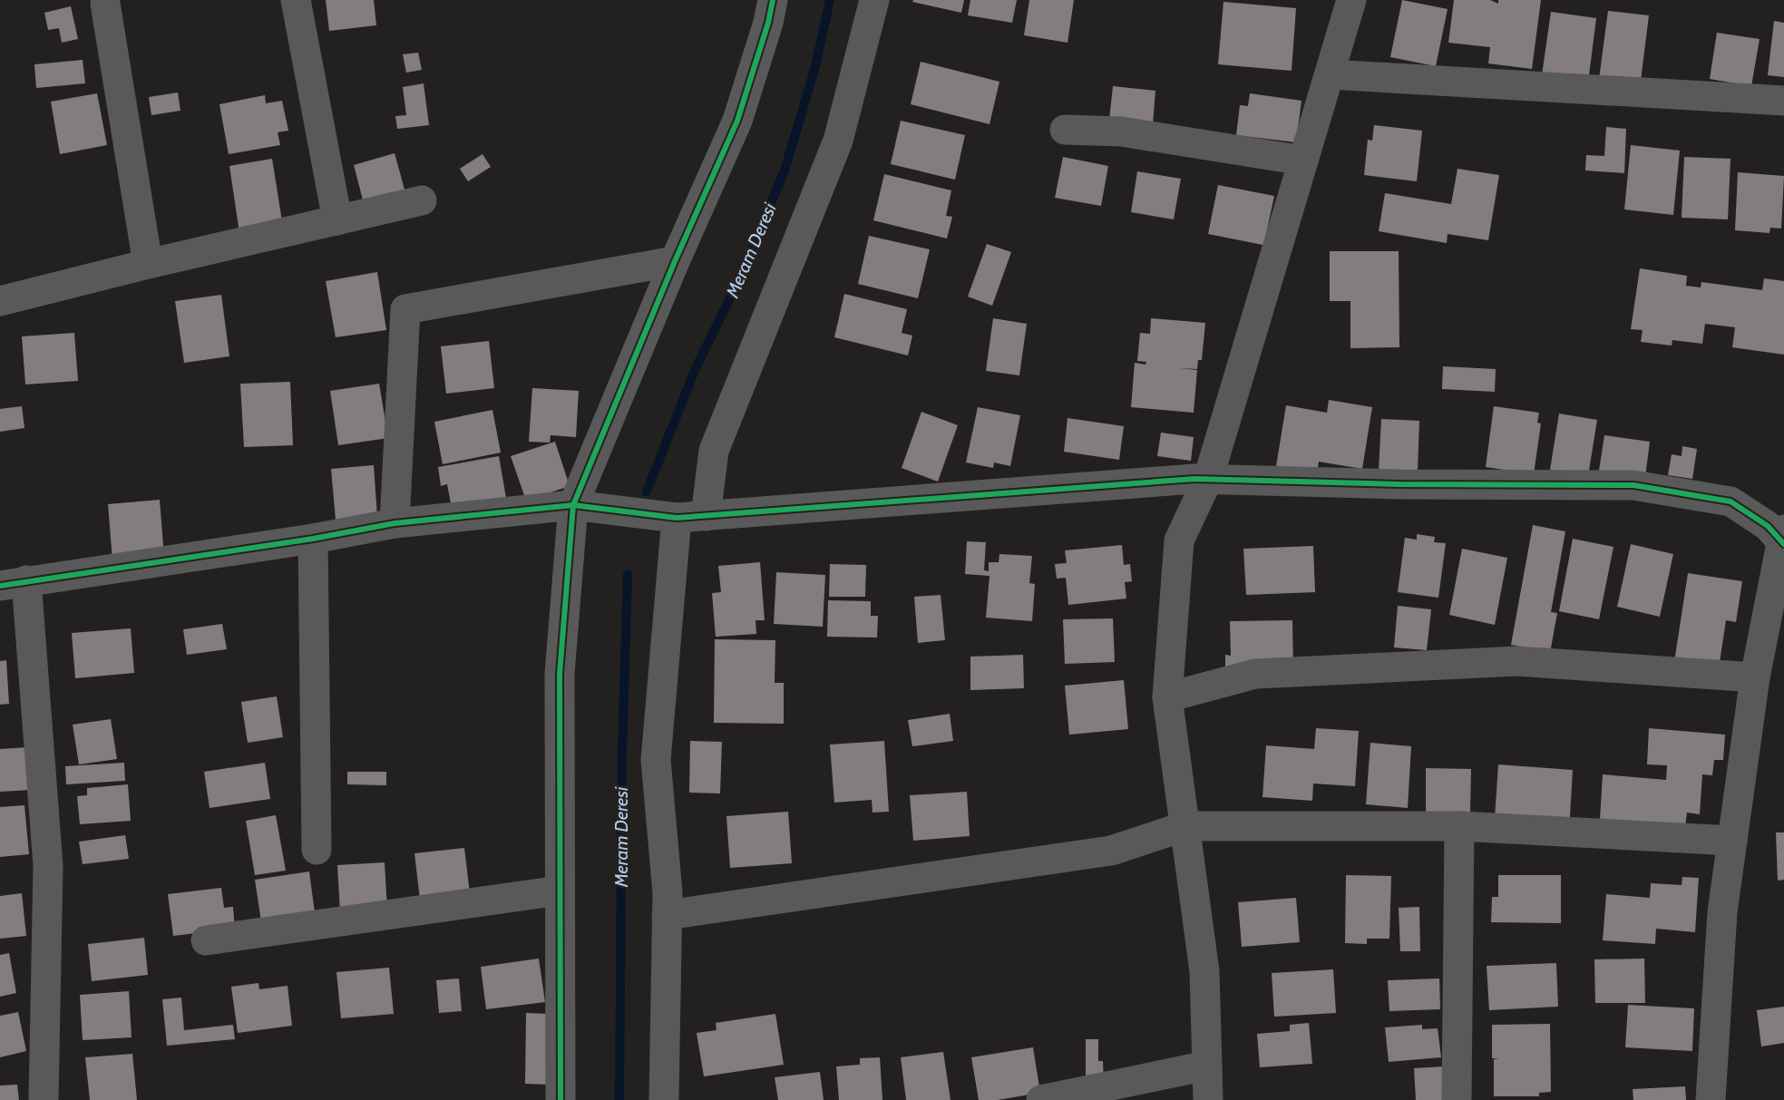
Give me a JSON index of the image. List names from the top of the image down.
{
  "water": ["Meram Deresi"]
}
